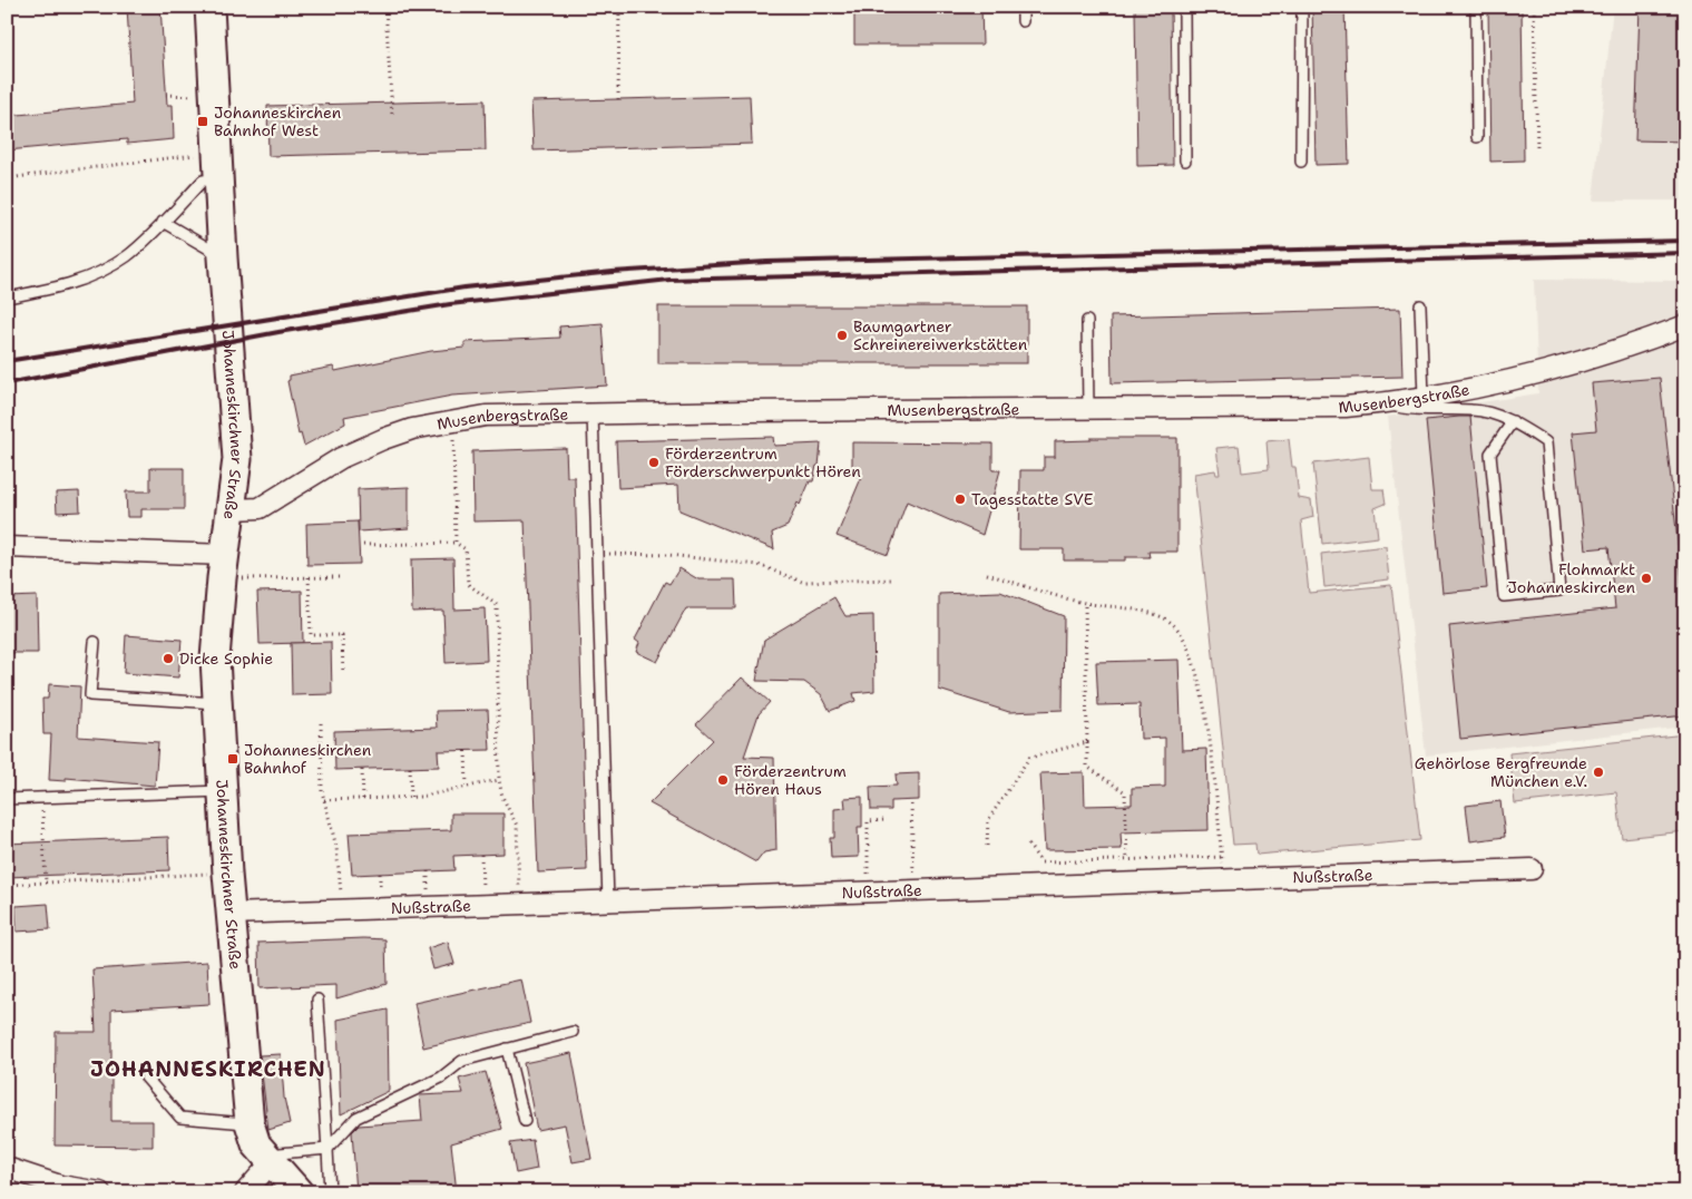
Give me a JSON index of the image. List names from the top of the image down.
{
  "streets": {
    "street": ["Musenbergstraße", "Johanneskirchner Straße", "Nußstraße"]
  },
  "crossings": [
    ["Musenbergstraße", "Johanneskirchner Straße"],
    ["Johanneskirchner Straße", "Nußstraße"]
  ],
  "districts": ["JOHANNESKIRCHEN"],
  "places": {
    "transit": ["Johanneskirchen Bahnhof West", "Johanneskirchen Bahnhof"],
    "other": [
      "Baumgartner Schreinereiwerkstätten",
      "Förderzentrum Förderschwerpunkt Hören",
      "Tagesstatte SVE",
      "Flohmarkt Johanneskirchen",
      "Dicke Sophie",
      "Gehörlose Bergfreunde München e.V.",
      "Förderzentrum Hören Haus"
    ]
  }
}
